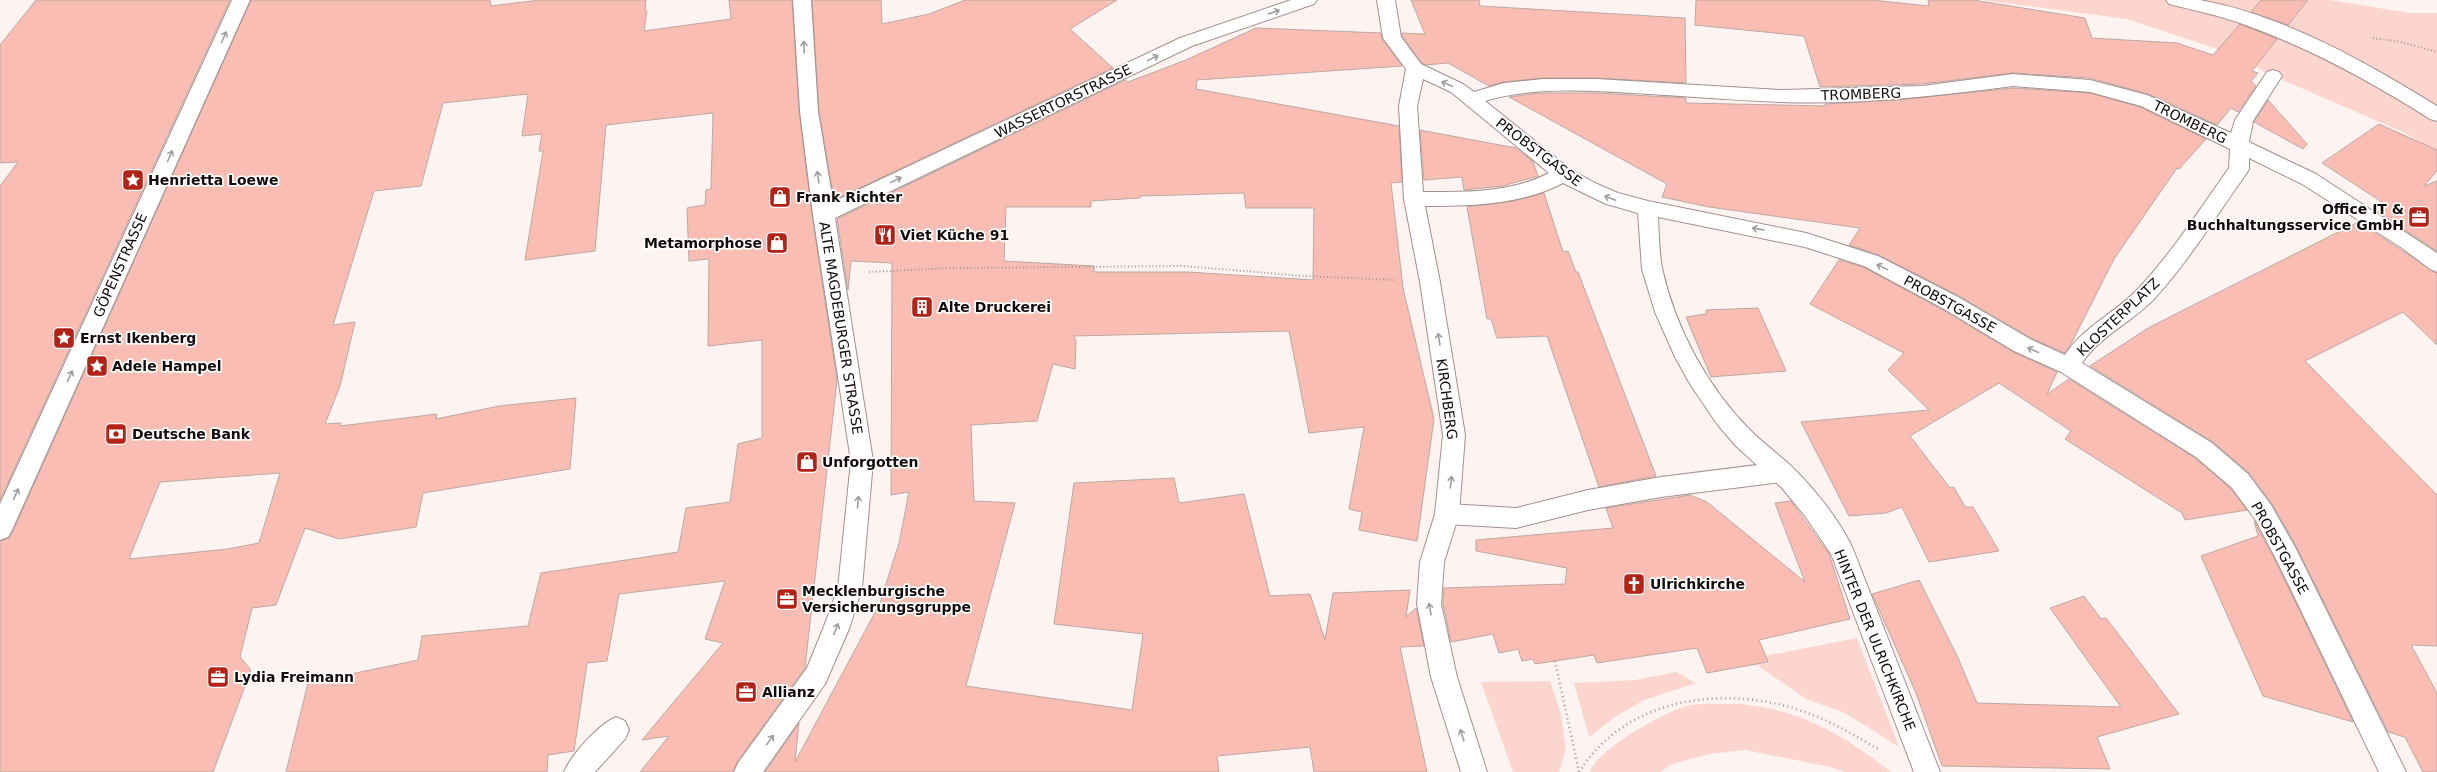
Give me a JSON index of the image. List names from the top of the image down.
{
  "streets": {
    "street": [
      "TROMBERG",
      "WASSERTORSTRASSE",
      "PROBSTGASSE",
      "GÖPENSTRASSE",
      "KLOSTERPLATZ",
      "ALTE MAGDEBURGER STRASSE",
      "KIRCHBERG",
      "HINTER DER ULRICHKIRCHE"
    ]
  },
  "crossings": [
    ["TROMBERG", "PROBSTGASSE"],
    ["TROMBERG", "KLOSTERPLATZ"],
    ["WASSERTORSTRASSE", "ALTE MAGDEBURGER STRASSE"],
    ["PROBSTGASSE", "KLOSTERPLATZ"],
    ["PROBSTGASSE", "KIRCHBERG"],
    ["PROBSTGASSE", "HINTER DER ULRICHKIRCHE"]
  ],
  "one_way": [
    "WASSERTORSTRASSE",
    "PROBSTGASSE",
    "GÖPENSTRASSE",
    "ALTE MAGDEBURGER STRASSE",
    "KIRCHBERG"
  ],
  "places": {
    "place": ["Henrietta Loewe", "Ernst Ikenberg", "Adele Hampel"],
    "shop": ["Frank Richter", "Metamorphose", "Unforgotten"],
    "office": [
      "Office IT & Buchhaltungsservice GmbH",
      "Mecklenburgische Versicherungsgruppe",
      "Lydia Freimann",
      "Allianz"
    ],
    "restaurant": ["Viet Küche 91"],
    "building": ["Alte Druckerei"],
    "bank": ["Deutsche Bank"],
    "church": ["Ulrichkirche"]
  }
}
